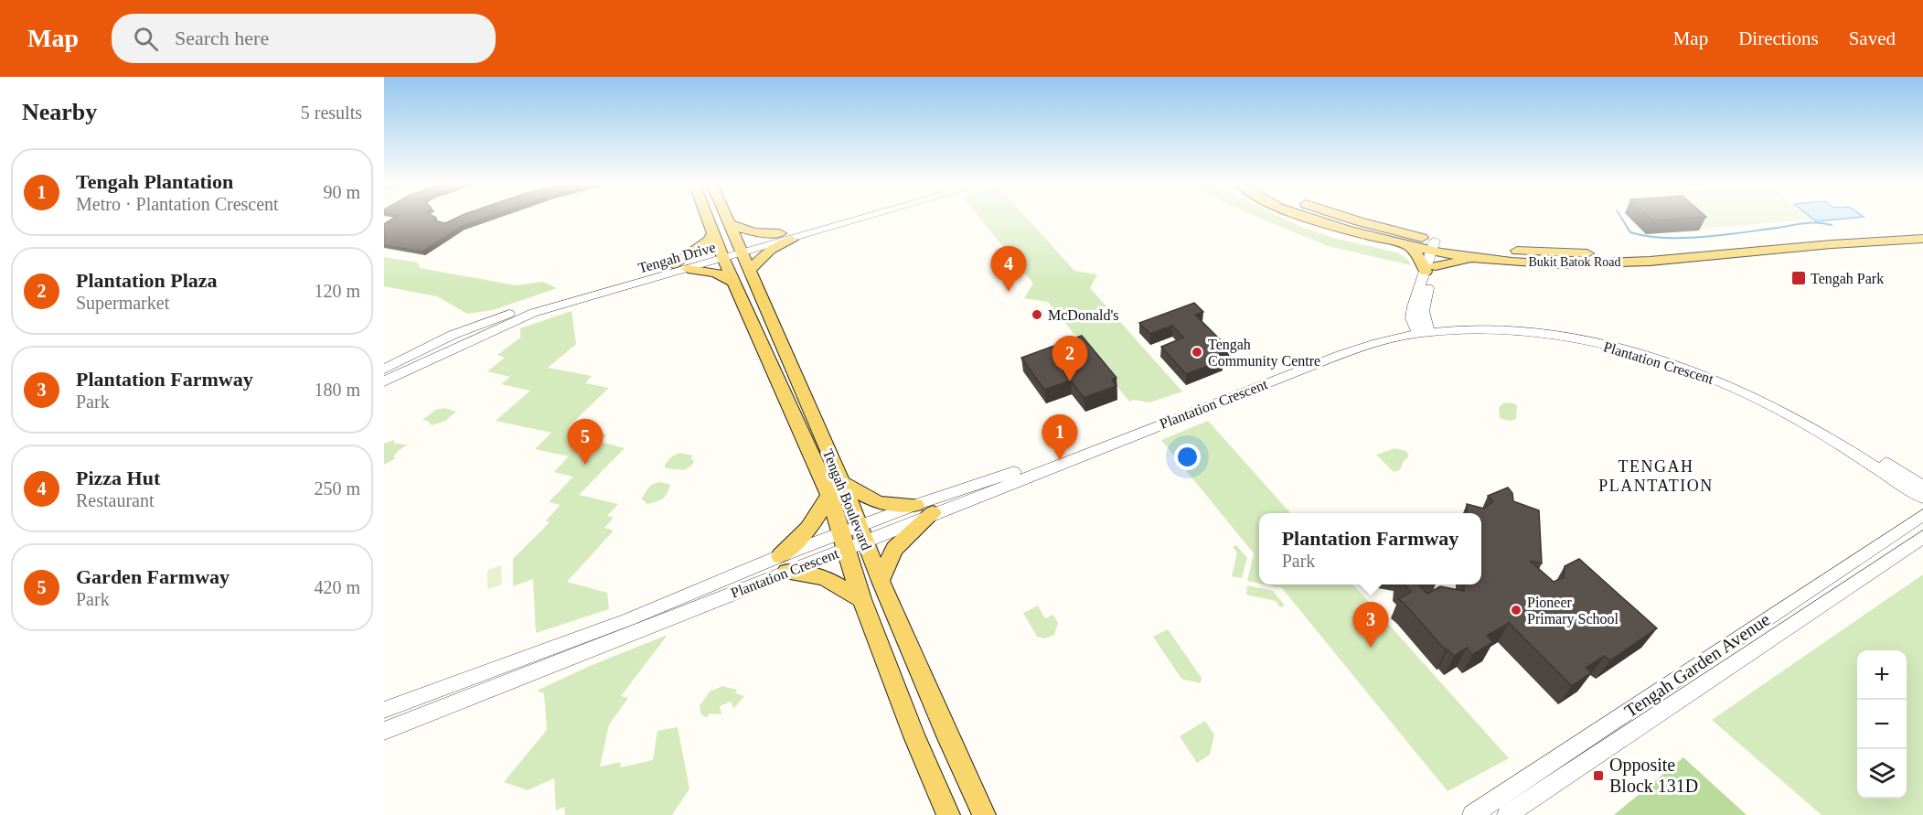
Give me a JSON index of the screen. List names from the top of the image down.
{
  "streets": {
    "main road": ["Bukit Batok Road", "Tengah Boulevard"],
    "street": ["Tengah Drive", "Plantation Crescent", "Tengah Garden Avenue"]
  },
  "crossings": [
    ["Tengah Drive", "Tengah Boulevard"],
    ["Plantation Crescent", "Tengah Boulevard"]
  ],
  "districts": ["TENGAH PLANTATION"],
  "places": {
    "transit": ["Tengah Park", "Opposite Block 131D"],
    "other": ["McDonald's", "Tengah Community Centre", "Pioneer Primary School"]
  },
  "page": {
    "header": "Map",
    "search": "Search here",
    "nav": ["Map", "Directions", "Saved"],
    "heading": ["Nearby", "5 results"],
    "list": [
      {
        "mark": "1",
        "name": "Tengah Plantation",
        "note": "Metro · Plantation Crescent",
        "value": "90 m"
      },
      {
        "mark": "2",
        "name": "Plantation Plaza",
        "note": "Supermarket",
        "value": "120 m"
      },
      {
        "mark": "3",
        "name": "Plantation Farmway",
        "note": "Park",
        "value": "180 m"
      },
      {
        "mark": "4",
        "name": "Pizza Hut",
        "note": "Restaurant",
        "value": "250 m"
      },
      {
        "mark": "5",
        "name": "Garden Farmway",
        "note": "Park",
        "value": "420 m"
      }
    ],
    "pins": [
      "4",
      "2",
      "1",
      "5",
      "3"
    ],
    "popup": ["Plantation Farmway", "Park"],
    "map_buttons": ["+", "−"]
  }
}
